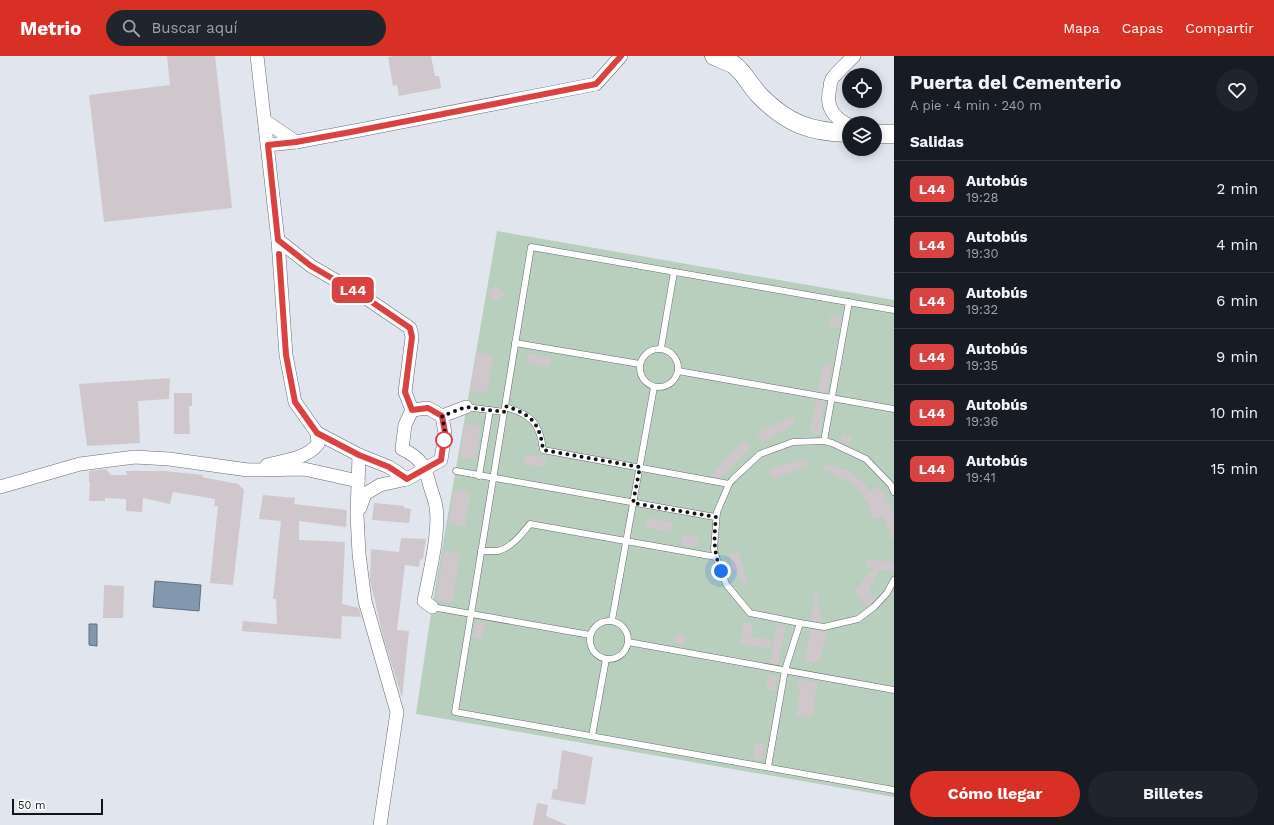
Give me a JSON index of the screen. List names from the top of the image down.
{
  "lines": ["bus line L44"],
  "scale_bar": "50 m",
  "page": {
    "header": "Metrio",
    "search": "Buscar aquí",
    "nav": ["Mapa", "Capas", "Compartir"],
    "on_map": "L44",
    "heading": [
      ["Puerta del Cementerio", "A pie · 4 min · 240 m"],
      "Salidas"
    ],
    "list": [
      {
        "mark": "L44",
        "name": "Autobús",
        "note": "19:28",
        "value": "2 min"
      },
      {
        "mark": "L44",
        "name": "Autobús",
        "note": "19:30",
        "value": "4 min"
      },
      {
        "mark": "L44",
        "name": "Autobús",
        "note": "19:32",
        "value": "6 min"
      },
      {
        "mark": "L44",
        "name": "Autobús",
        "note": "19:35",
        "value": "9 min"
      },
      {
        "mark": "L44",
        "name": "Autobús",
        "note": "19:36",
        "value": "10 min"
      },
      {
        "mark": "L44",
        "name": "Autobús",
        "note": "19:41",
        "value": "15 min"
      }
    ],
    "buttons": ["Cómo llegar", "Billetes"],
    "scale": "50 m"
  }
}
